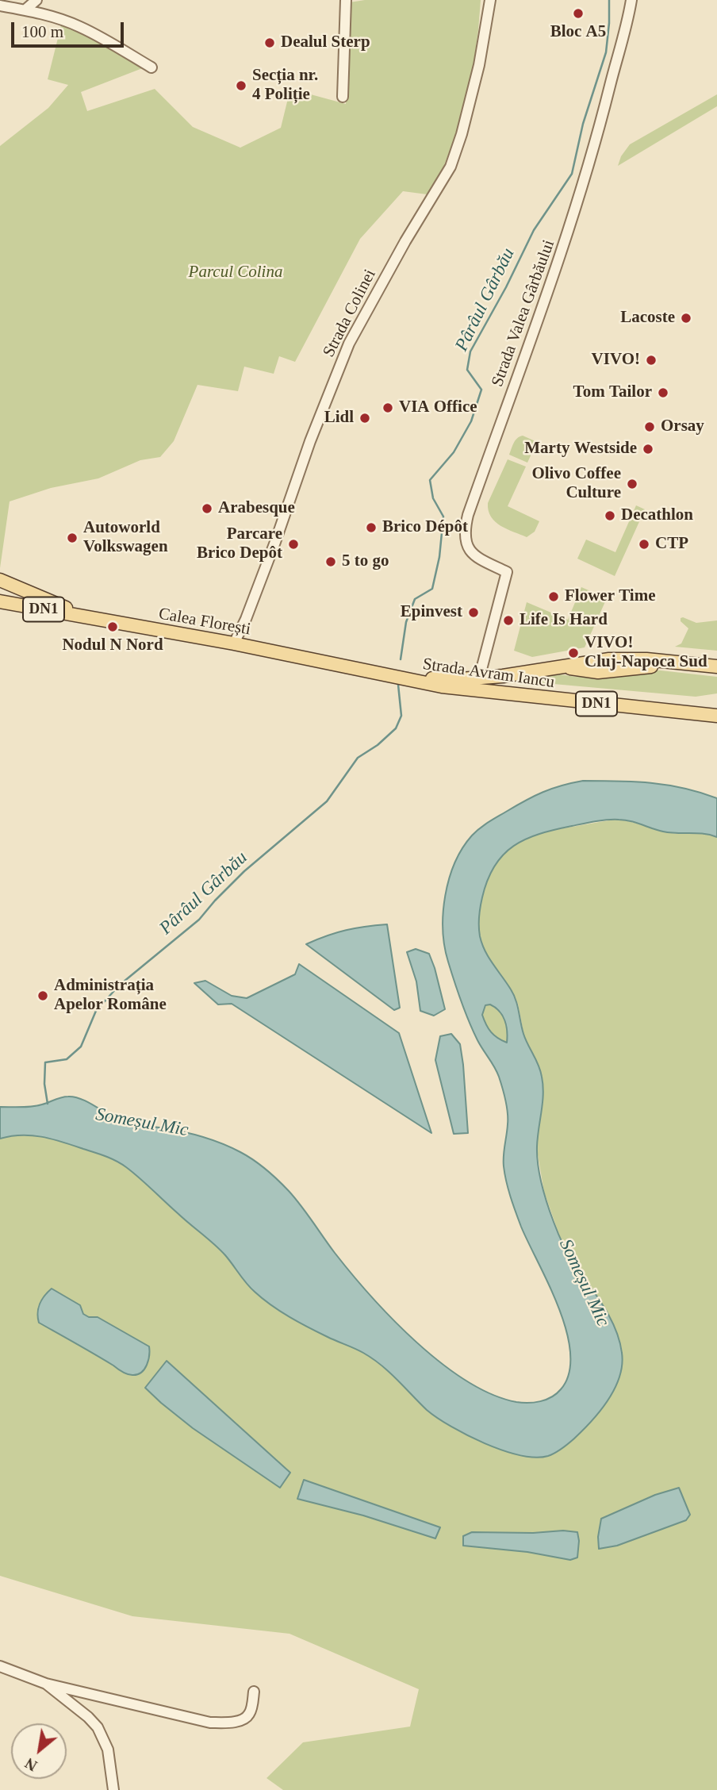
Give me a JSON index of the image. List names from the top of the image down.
{
  "streets": {
    "main road": ["DN1", "Calea Florești", "Strada Avram Iancu"],
    "street": ["Strada Colinei", "Strada Valea Gârbăului"]
  },
  "crossings": [
    ["Strada Colinei", "Calea Florești"],
    ["Strada Valea Gârbăului", "Strada Avram Iancu"],
    ["Calea Florești", "Strada Avram Iancu"]
  ],
  "water": ["Pârâul Gârbău", "Someșul Mic"],
  "parks": ["Parcul Colina"],
  "places": [
    "Bloc A5",
    "Dealul Sterp",
    "Secția nr. 4 Poliție",
    "Lacoste",
    "VIVO!",
    "Tom Tailor",
    "VIA Office",
    "Lidl",
    "Orsay",
    "Marty Westside",
    "Olivo Coffee Culture",
    "Arabesque",
    "Decathlon",
    "Brico Dépôt",
    "Autoworld Volkswagen",
    "Parcare Brico Depôt",
    "CTP",
    "5 to go",
    "Flower Time",
    "Epinvest",
    "Life Is Hard",
    "Nodul N Nord",
    "VIVO! Cluj-Napoca Sud",
    "Administrația Apelor Române"
  ],
  "scale_bar": "100 m",
  "north": "bottom left"
}
